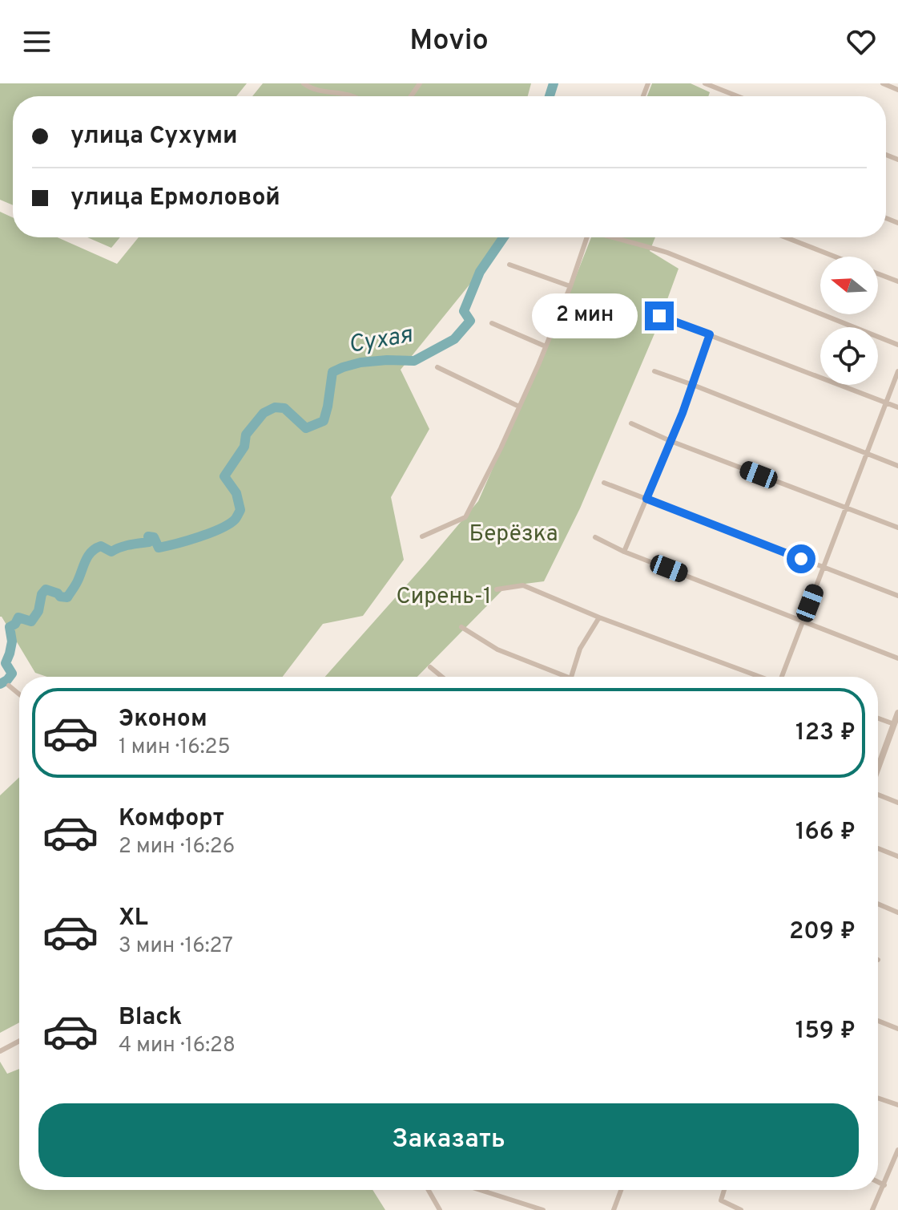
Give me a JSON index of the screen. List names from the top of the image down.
{
  "water": ["Сухая"],
  "parks": ["Берёзка", "Сирень-1"],
  "north": "left",
  "page": {
    "header": "Movio",
    "banner": ["улица Сухуми", "улица Ермоловой"],
    "bubble": "2 мин",
    "list": [
      {
        "name": "Эконом",
        "note": "1 мин · 16:25",
        "value": "123 ₽"
      },
      {
        "name": "Комфорт",
        "note": "2 мин · 16:26",
        "value": "166 ₽"
      },
      {
        "name": "XL",
        "note": "3 мин · 16:27",
        "value": "209 ₽"
      },
      {
        "name": "Black",
        "note": "4 мин · 16:28",
        "value": "159 ₽"
      }
    ],
    "buttons": "Заказать"
  }
}
